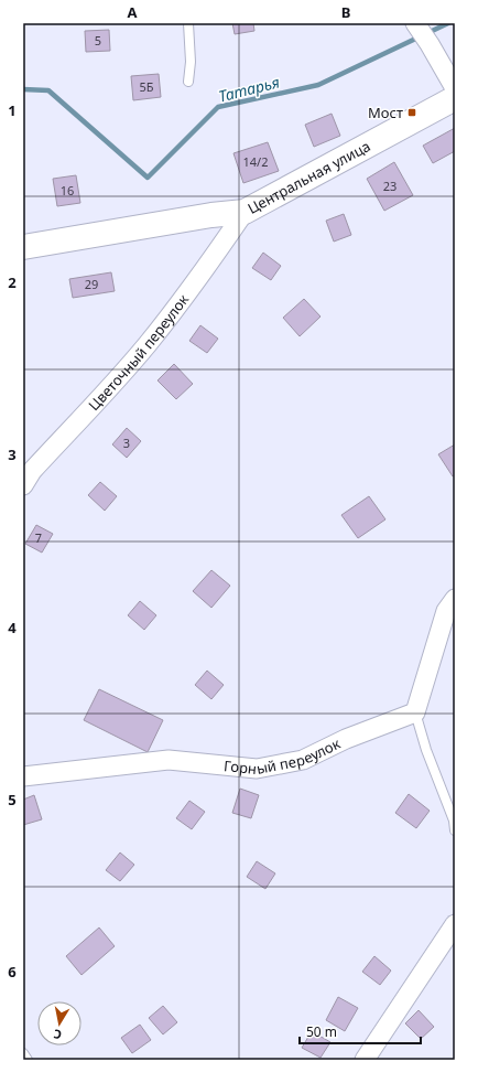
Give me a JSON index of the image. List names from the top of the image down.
{
  "streets": {
    "street": ["Центральная улица", "Цветочный переулок", "Горный переулок"]
  },
  "crossings": [
    ["Центральная улица", "Цветочный переулок"]
  ],
  "water": ["Татарья"],
  "places": {
    "transit": ["Мост"]
  },
  "house_numbers": [
    "5",
    "5Б",
    "14/2",
    "23",
    "16",
    "29",
    "3",
    "7"
  ],
  "scale_bar": "50 m",
  "north": "bottom",
  "grid": {
    "columns": ["A", "B"],
    "rows": [
      "1",
      "2",
      "3",
      "4",
      "5",
      "6"
    ]
  }
}
